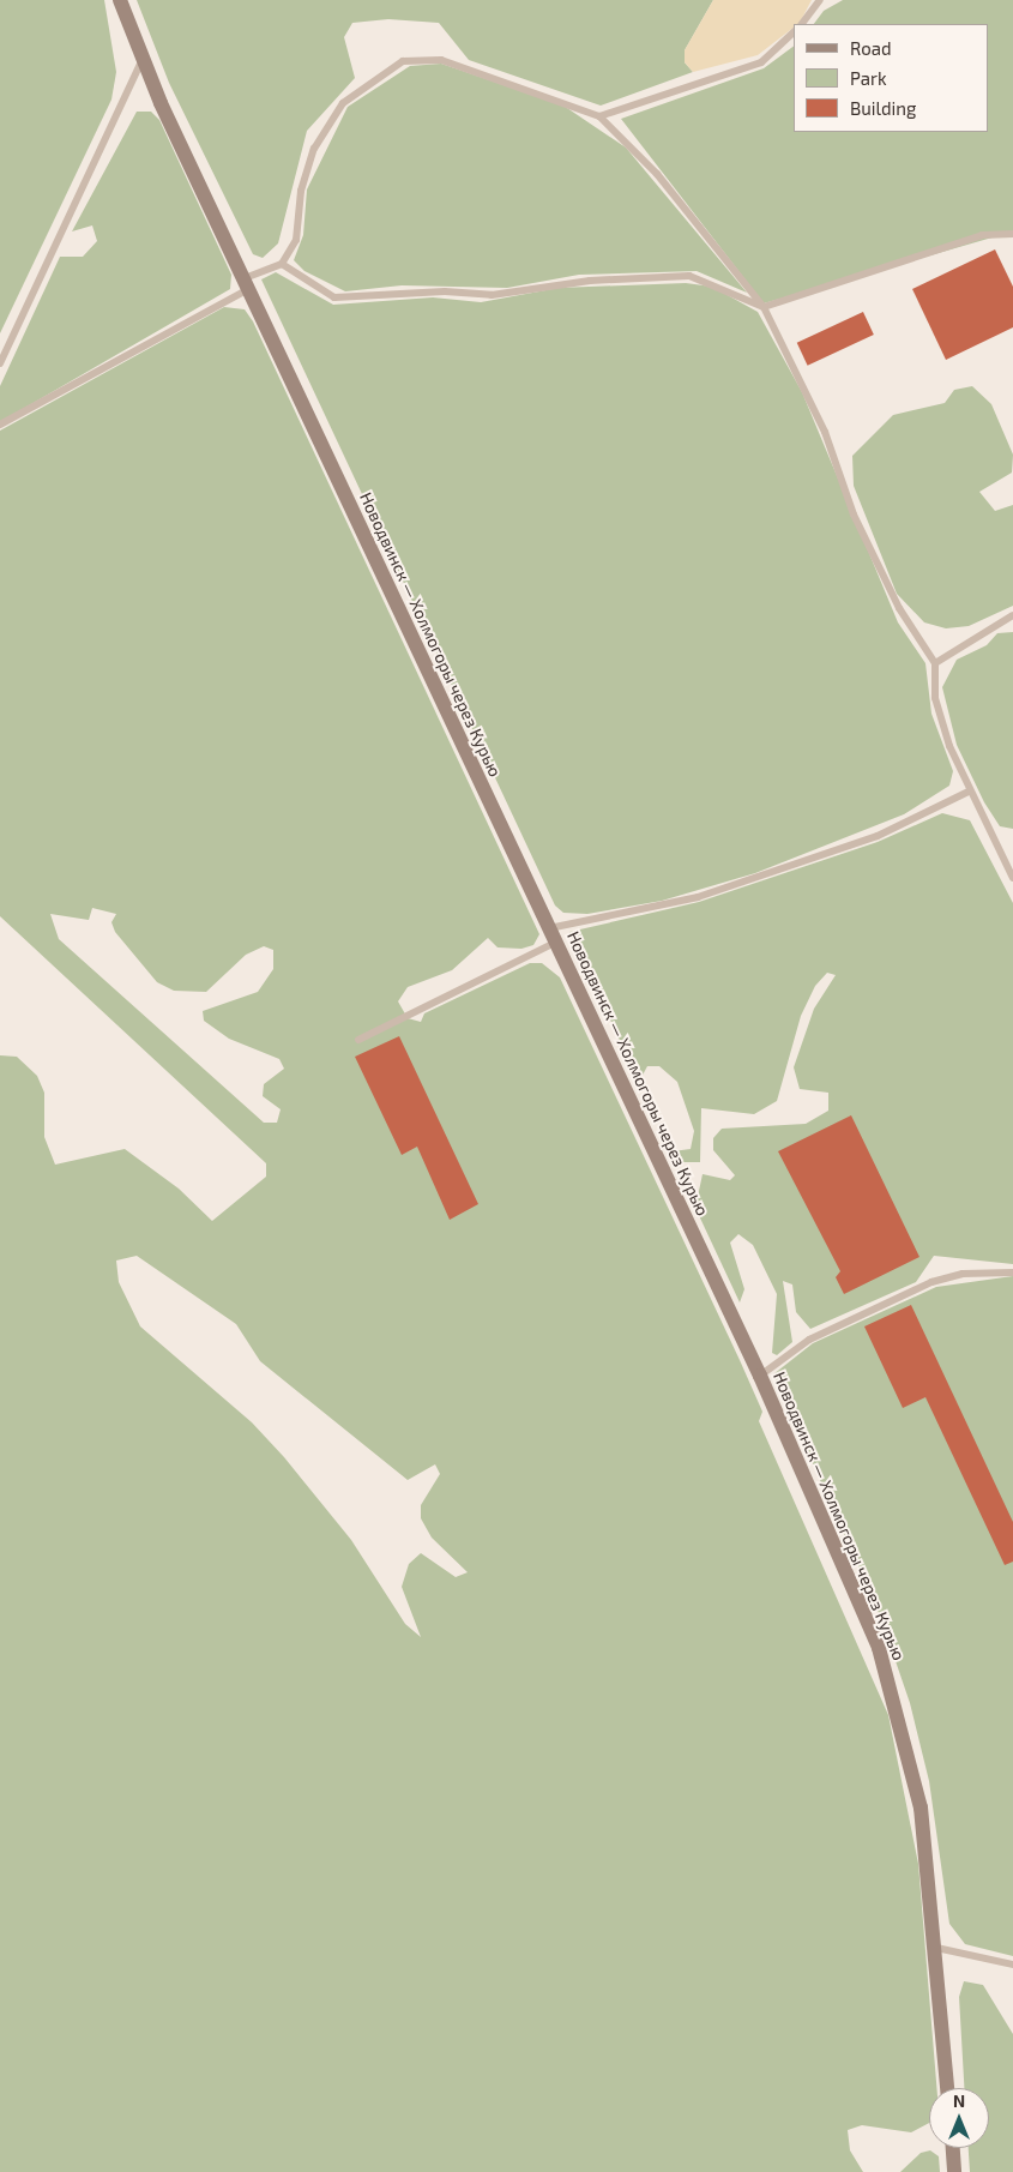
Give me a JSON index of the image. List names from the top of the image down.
{
  "streets": {
    "main road": ["Новодвинск — Холмогоры через Курью"]
  },
  "legend": ["Road", "Park", "Building"],
  "north": "top"
}
